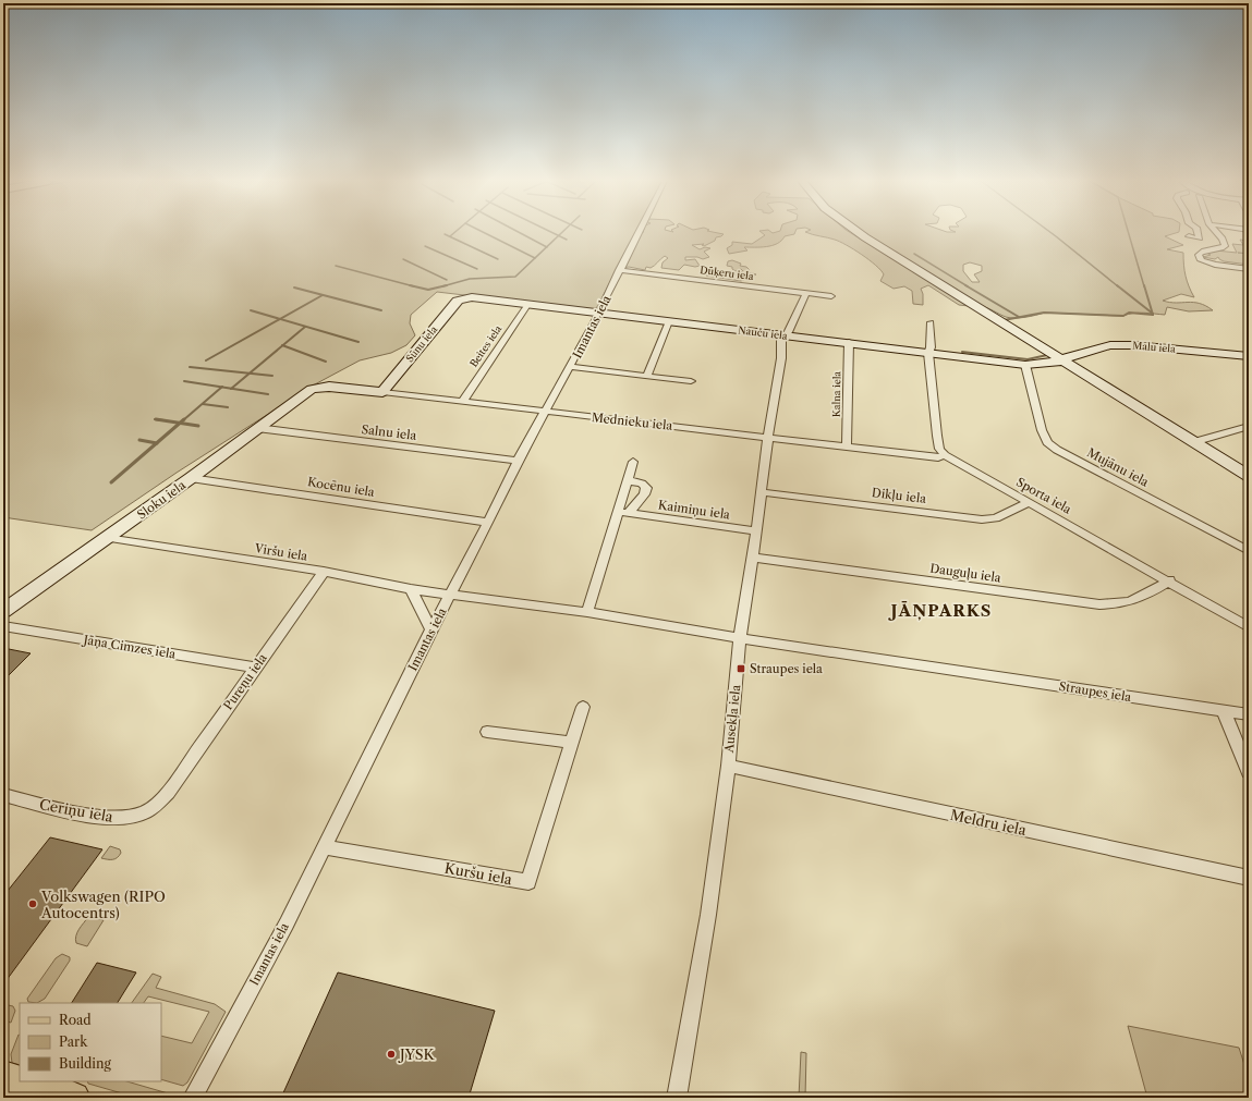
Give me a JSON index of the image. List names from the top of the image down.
{
  "streets": {
    "street": [
      "Dūķeru iela",
      "Imantas iela",
      "Nauču iela",
      "Sūnu iela",
      "Beites iela",
      "Mālu iela",
      "Kalna iela",
      "Mednieku iela",
      "Salnu iela",
      "Mujānu iela",
      "Kocēnu iela",
      "Dikļu iela",
      "Sporta iela",
      "Sloku iela",
      "Kaimiņu iela",
      "Viršu iela",
      "Dauguļu iela",
      "Jāņa Cimzes iela",
      "Pureņu iela",
      "Straupes iela",
      "Ausekļa iela",
      "Ceriņu iela",
      "Meldru iela",
      "Kuršu iela"
    ]
  },
  "crossings": [
    ["Dūķeru iela", "Imantas iela"],
    ["Dūķeru iela", "Ausekļa iela"],
    ["Imantas iela", "Nauču iela"],
    ["Imantas iela", "Mednieku iela"],
    ["Imantas iela", "Salnu iela"],
    ["Imantas iela", "Kocēnu iela"],
    ["Imantas iela", "Viršu iela"],
    ["Imantas iela", "Straupes iela"],
    ["Imantas iela", "Kuršu iela"],
    ["Nauču iela", "Sūnu iela"],
    ["Nauču iela", "Beites iela"],
    ["Nauču iela", "Mālu iela"],
    ["Nauču iela", "Kalna iela"],
    ["Nauču iela", "Mujānu iela"],
    ["Nauču iela", "Ausekļa iela"],
    ["Sūnu iela", "Mednieku iela"],
    ["Beites iela", "Mednieku iela"],
    ["Kalna iela", "Mednieku iela"],
    ["Mednieku iela", "Sporta iela"],
    ["Mednieku iela", "Sloku iela"],
    ["Mednieku iela", "Ausekļa iela"],
    ["Salnu iela", "Sloku iela"],
    ["Kocēnu iela", "Sloku iela"],
    ["Dikļu iela", "Sporta iela"],
    ["Dikļu iela", "Ausekļa iela"],
    ["Sporta iela", "Dauguļu iela"],
    ["Sloku iela", "Viršu iela"],
    ["Kaimiņu iela", "Straupes iela"],
    ["Kaimiņu iela", "Ausekļa iela"],
    ["Viršu iela", "Pureņu iela"],
    ["Viršu iela", "Straupes iela"],
    ["Dauguļu iela", "Ausekļa iela"],
    ["Jāņa Cimzes iela", "Pureņu iela"],
    ["Pureņu iela", "Ceriņu iela"],
    ["Straupes iela", "Ausekļa iela"],
    ["Ausekļa iela", "Meldru iela"]
  ],
  "districts": ["JĀŅPARKS"],
  "places": {
    "transit": ["Straupes iela"],
    "other": ["Volkswagen (RIPO Autocentrs)", "JYSK"]
  },
  "legend": ["Road", "Park", "Building"]
}
